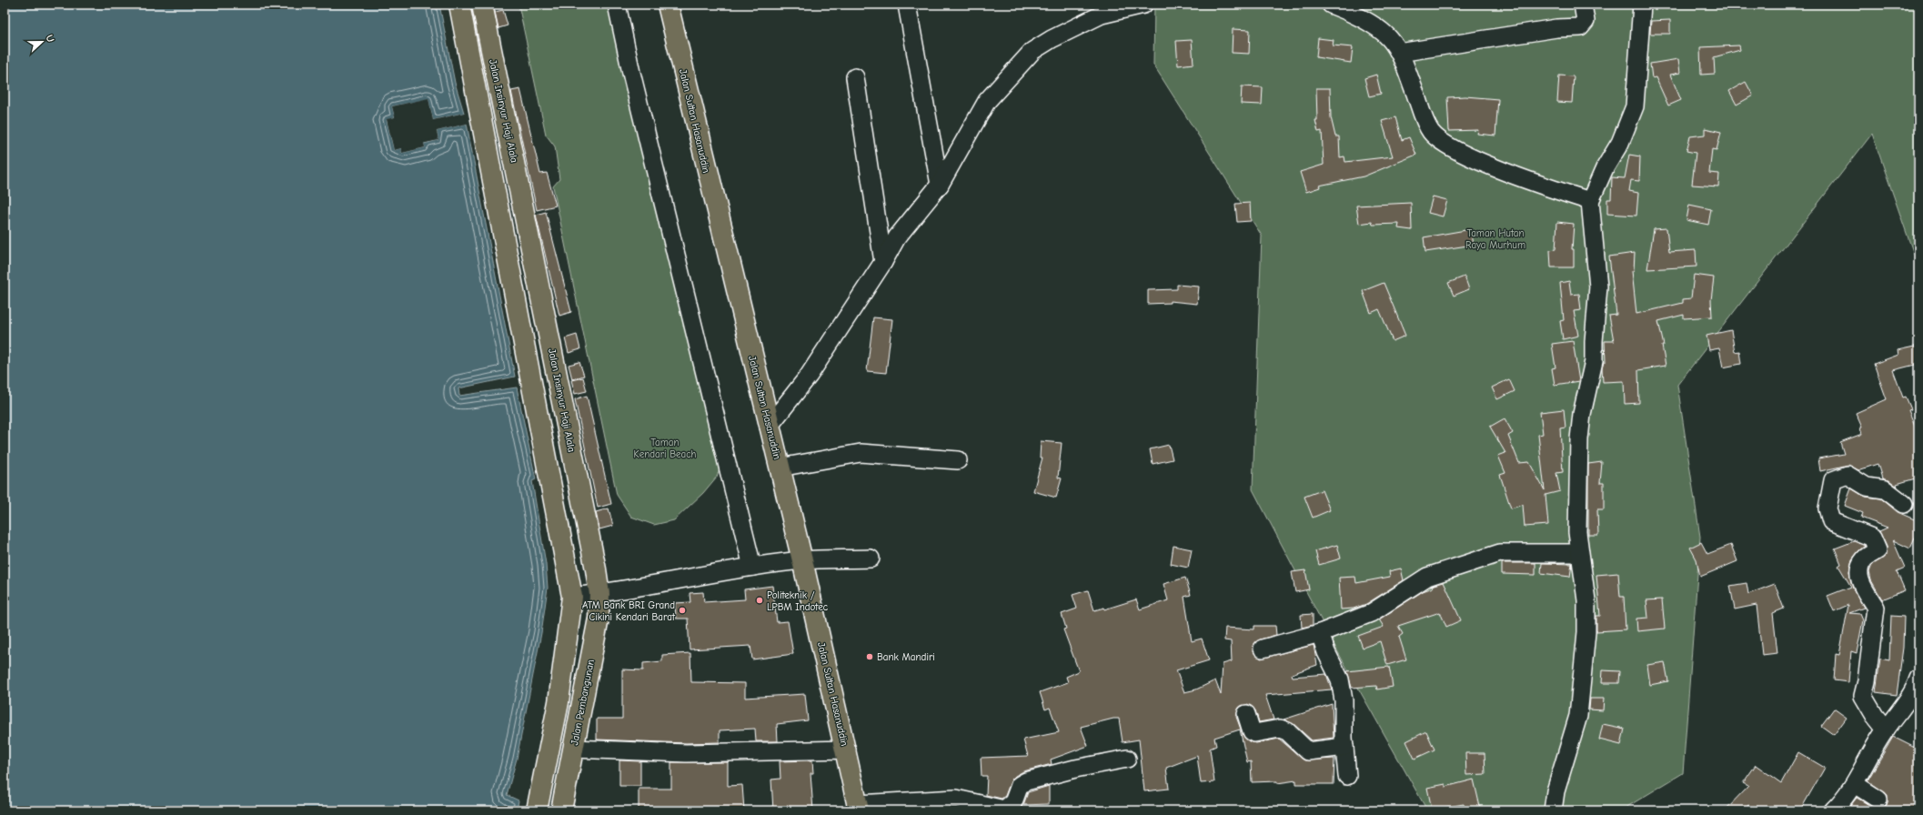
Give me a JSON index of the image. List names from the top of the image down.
{
  "streets": {
    "main road": ["Jalan Insinyur Haji Alala", "Jalan Sultan Hasanuddin", "Jalan Pembangunan"]
  },
  "crossings": [
    ["Jalan Insinyur Haji Alala", "Jalan Pembangunan"]
  ],
  "parks": ["Taman Hutan Raya Murhum", "Taman Kendari Beach"],
  "places": ["Politeknik / LPBM Indotec", "ATM Bank BRI Grand Cikini Kendari Barat", "Bank Mandiri"],
  "north": "right"
}
